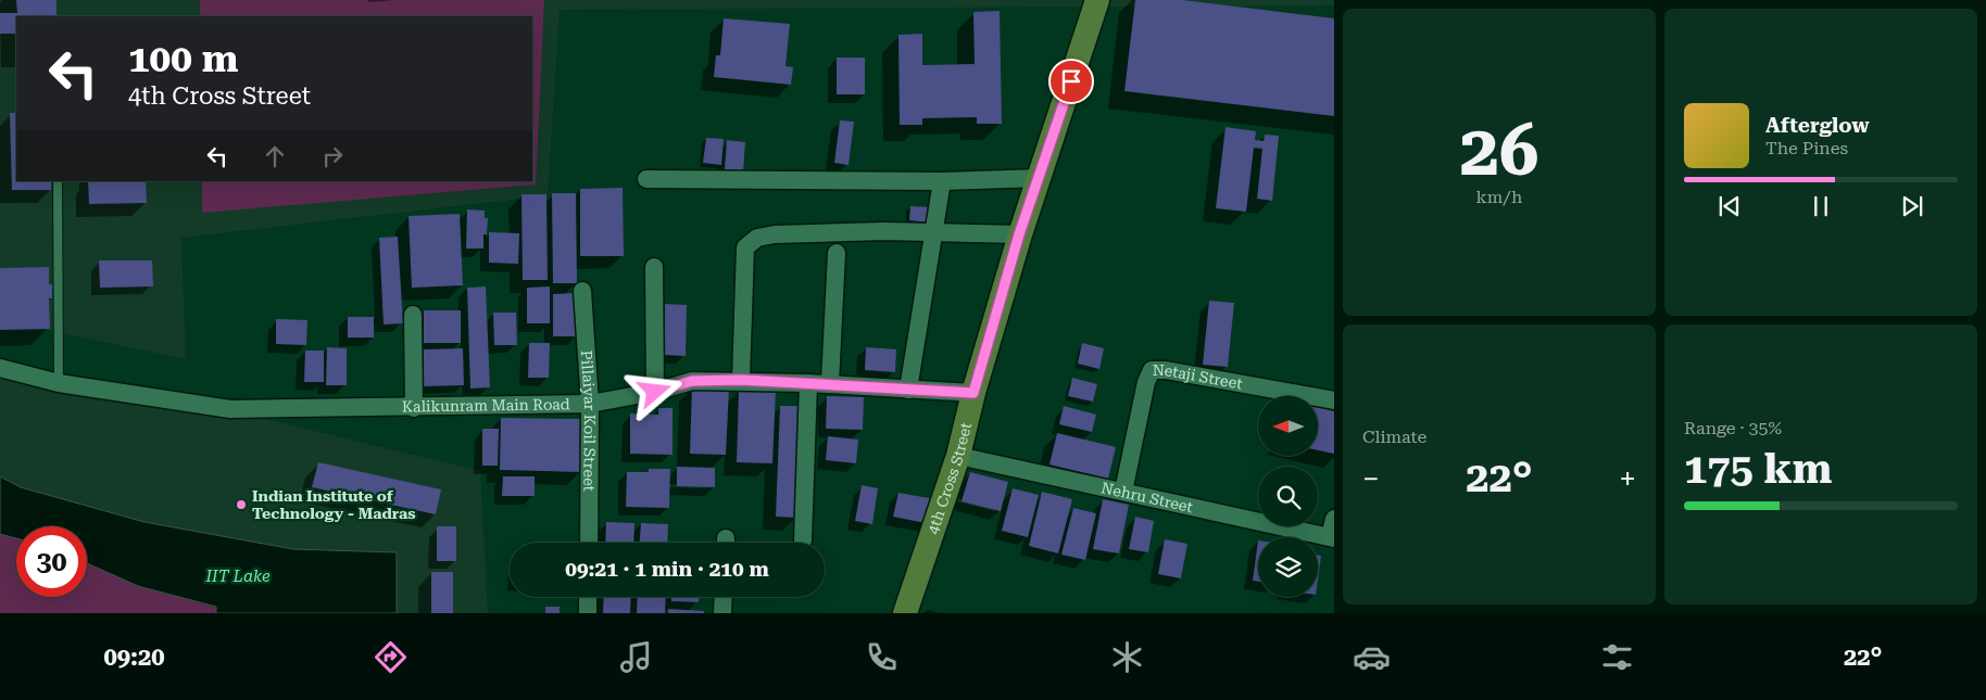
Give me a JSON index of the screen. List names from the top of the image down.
{
  "streets": {
    "street": [
      "Netaji Street",
      "Kalikunram Main Road",
      "Pillaiyar Koil Street",
      "4th Cross Street",
      "Nehru Street"
    ]
  },
  "crossings": [
    ["Netaji Street", "Nehru Street"],
    ["Kalikunram Main Road", "Pillaiyar Koil Street"],
    ["Kalikunram Main Road", "4th Cross Street"],
    ["4th Cross Street", "Nehru Street"]
  ],
  "water": ["IIT Lake"],
  "places": ["Indian Institute of Technology - Madras"],
  "north": "left",
  "page": {
    "tile": [
      ["26", "km/h"],
      "Climate",
      ["Range · 35%", "175 km"]
    ],
    "turn": ["100 m", "4th Cross Street"],
    "song": ["Afterglow", "The Pines"],
    "heat": ["−", "22°", "+"],
    "limit": "30",
    "trip": "09:21 · 1 min · 210 m",
    "tabs": ["09:20", "22°"]
  }
}
